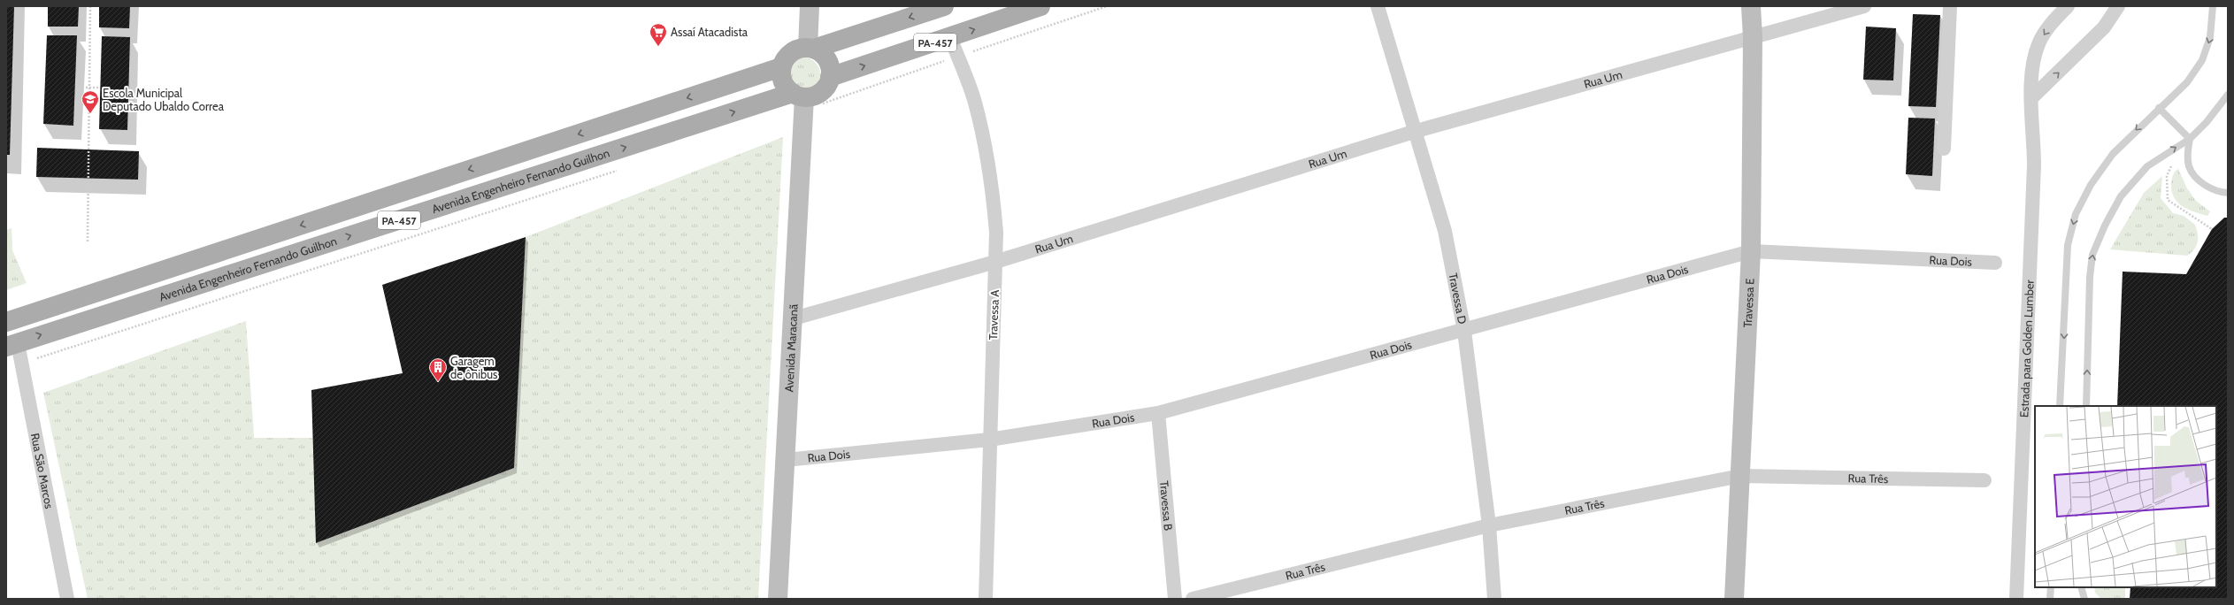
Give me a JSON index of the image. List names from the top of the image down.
{
  "streets": {
    "main road": ["PA-457", "Avenida Engenheiro Fernando Guilhon"],
    "street": [
      "Rua Um",
      "Rua Dois",
      "Travessa D",
      "Travessa E",
      "Travessa A",
      "Avenida Maracanã",
      "Estrada para Golden Lumber",
      "Rua São Marcos",
      "Rua Três",
      "Travessa B"
    ]
  },
  "crossings": [
    ["PA-457", "Avenida Engenheiro Fernando Guilhon"],
    ["PA-457", "Travessa A"],
    ["PA-457", "Avenida Maracanã"],
    ["Rua Um", "Travessa D"],
    ["Rua Um", "Travessa E"],
    ["Rua Um", "Travessa A"],
    ["Rua Um", "Avenida Maracanã"],
    ["Avenida Engenheiro Fernando Guilhon", "Avenida Maracanã"],
    ["Avenida Engenheiro Fernando Guilhon", "Rua São Marcos"],
    ["Rua Dois", "Travessa D"],
    ["Rua Dois", "Travessa E"],
    ["Rua Dois", "Travessa A"],
    ["Rua Dois", "Avenida Maracanã"],
    ["Rua Dois", "Travessa B"],
    ["Travessa D", "Rua Três"],
    ["Travessa E", "Rua Três"]
  ],
  "places": {
    "supermarket": ["Assaí Atacadista"],
    "school or university": ["Escola Municipal Deputado Ubaldo Correa"],
    "building": ["Garagem de ônibus"]
  }
}
